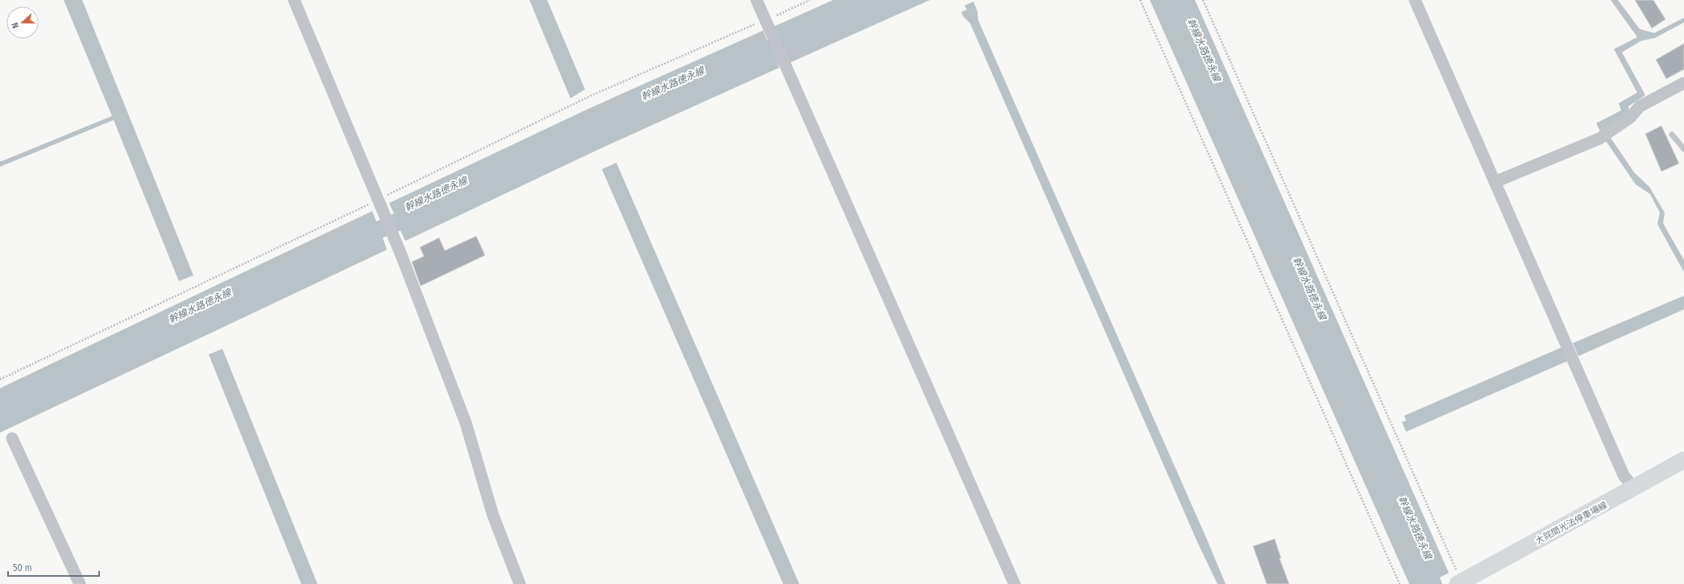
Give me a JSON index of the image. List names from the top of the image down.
{
  "streets": {
    "main road": ["大詫間光法停車場線"]
  },
  "water": ["幹線水路徳永線"],
  "scale_bar": "50 m",
  "north": "left"
}
